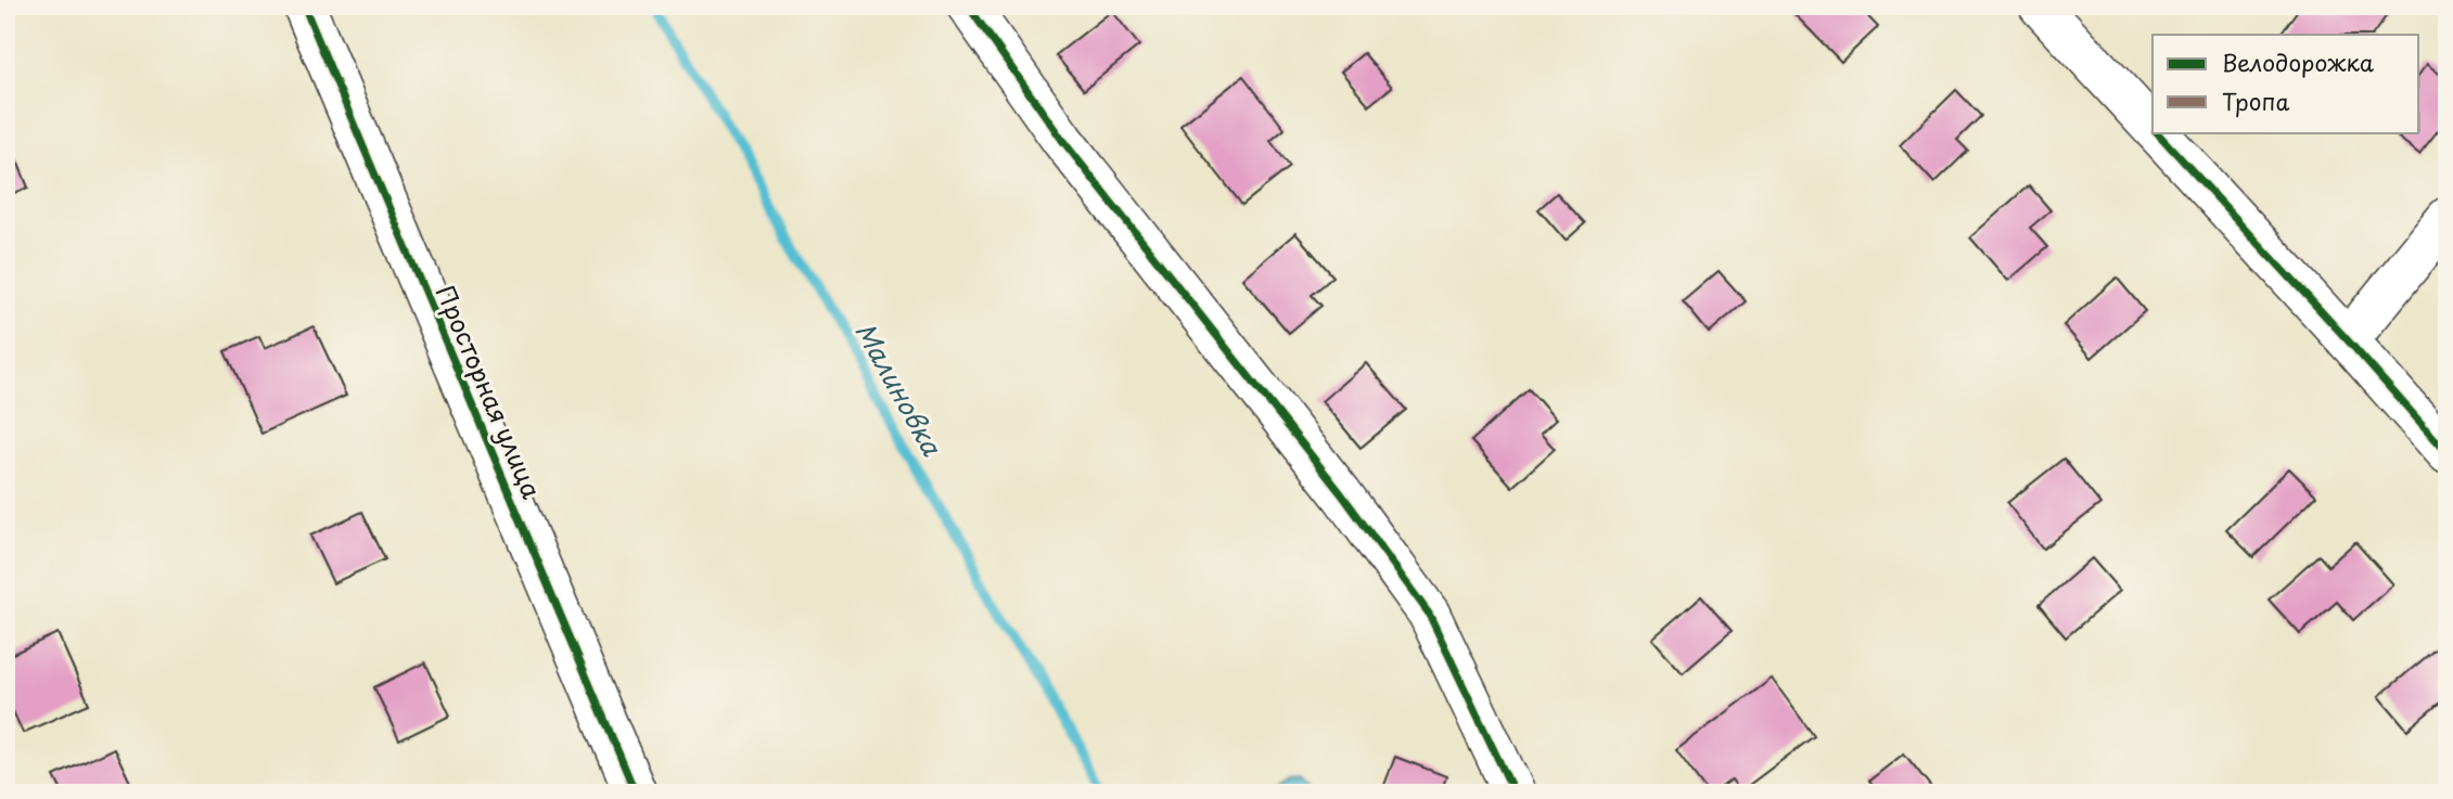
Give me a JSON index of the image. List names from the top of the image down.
{
  "streets": {
    "street": ["Просторная улица"]
  },
  "water": ["Малиновка"],
  "legend": ["Велодорожка", "Тропа"]
}
